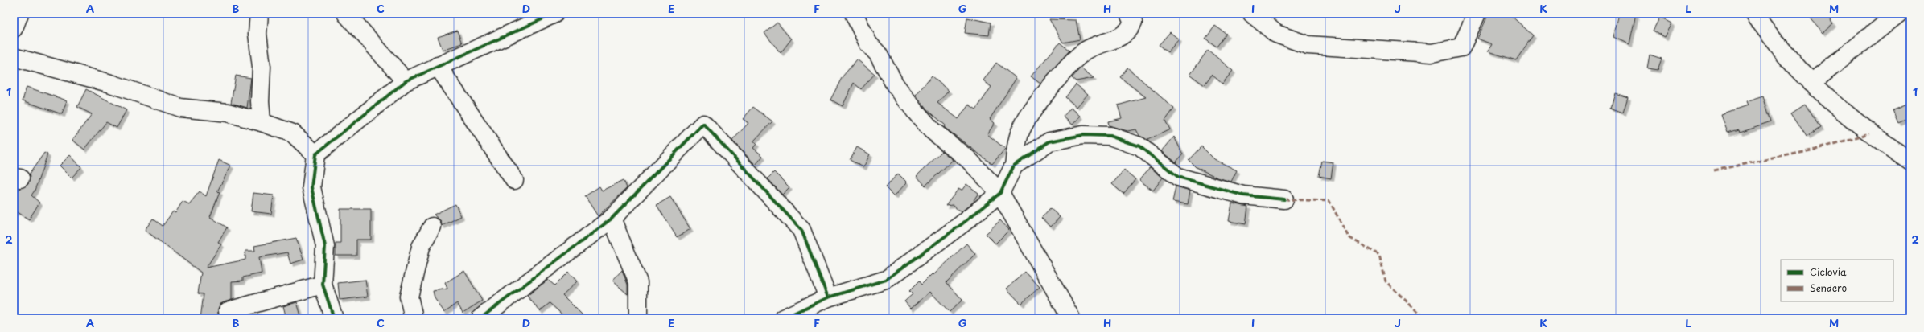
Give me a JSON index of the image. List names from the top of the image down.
{
  "legend": ["Ciclovía", "Sendero"],
  "grid": {
    "columns": [
      "A",
      "B",
      "C",
      "D",
      "E",
      "F",
      "G",
      "H",
      "I",
      "J",
      "K",
      "L",
      "M"
    ],
    "rows": ["1", "2"]
  }
}
